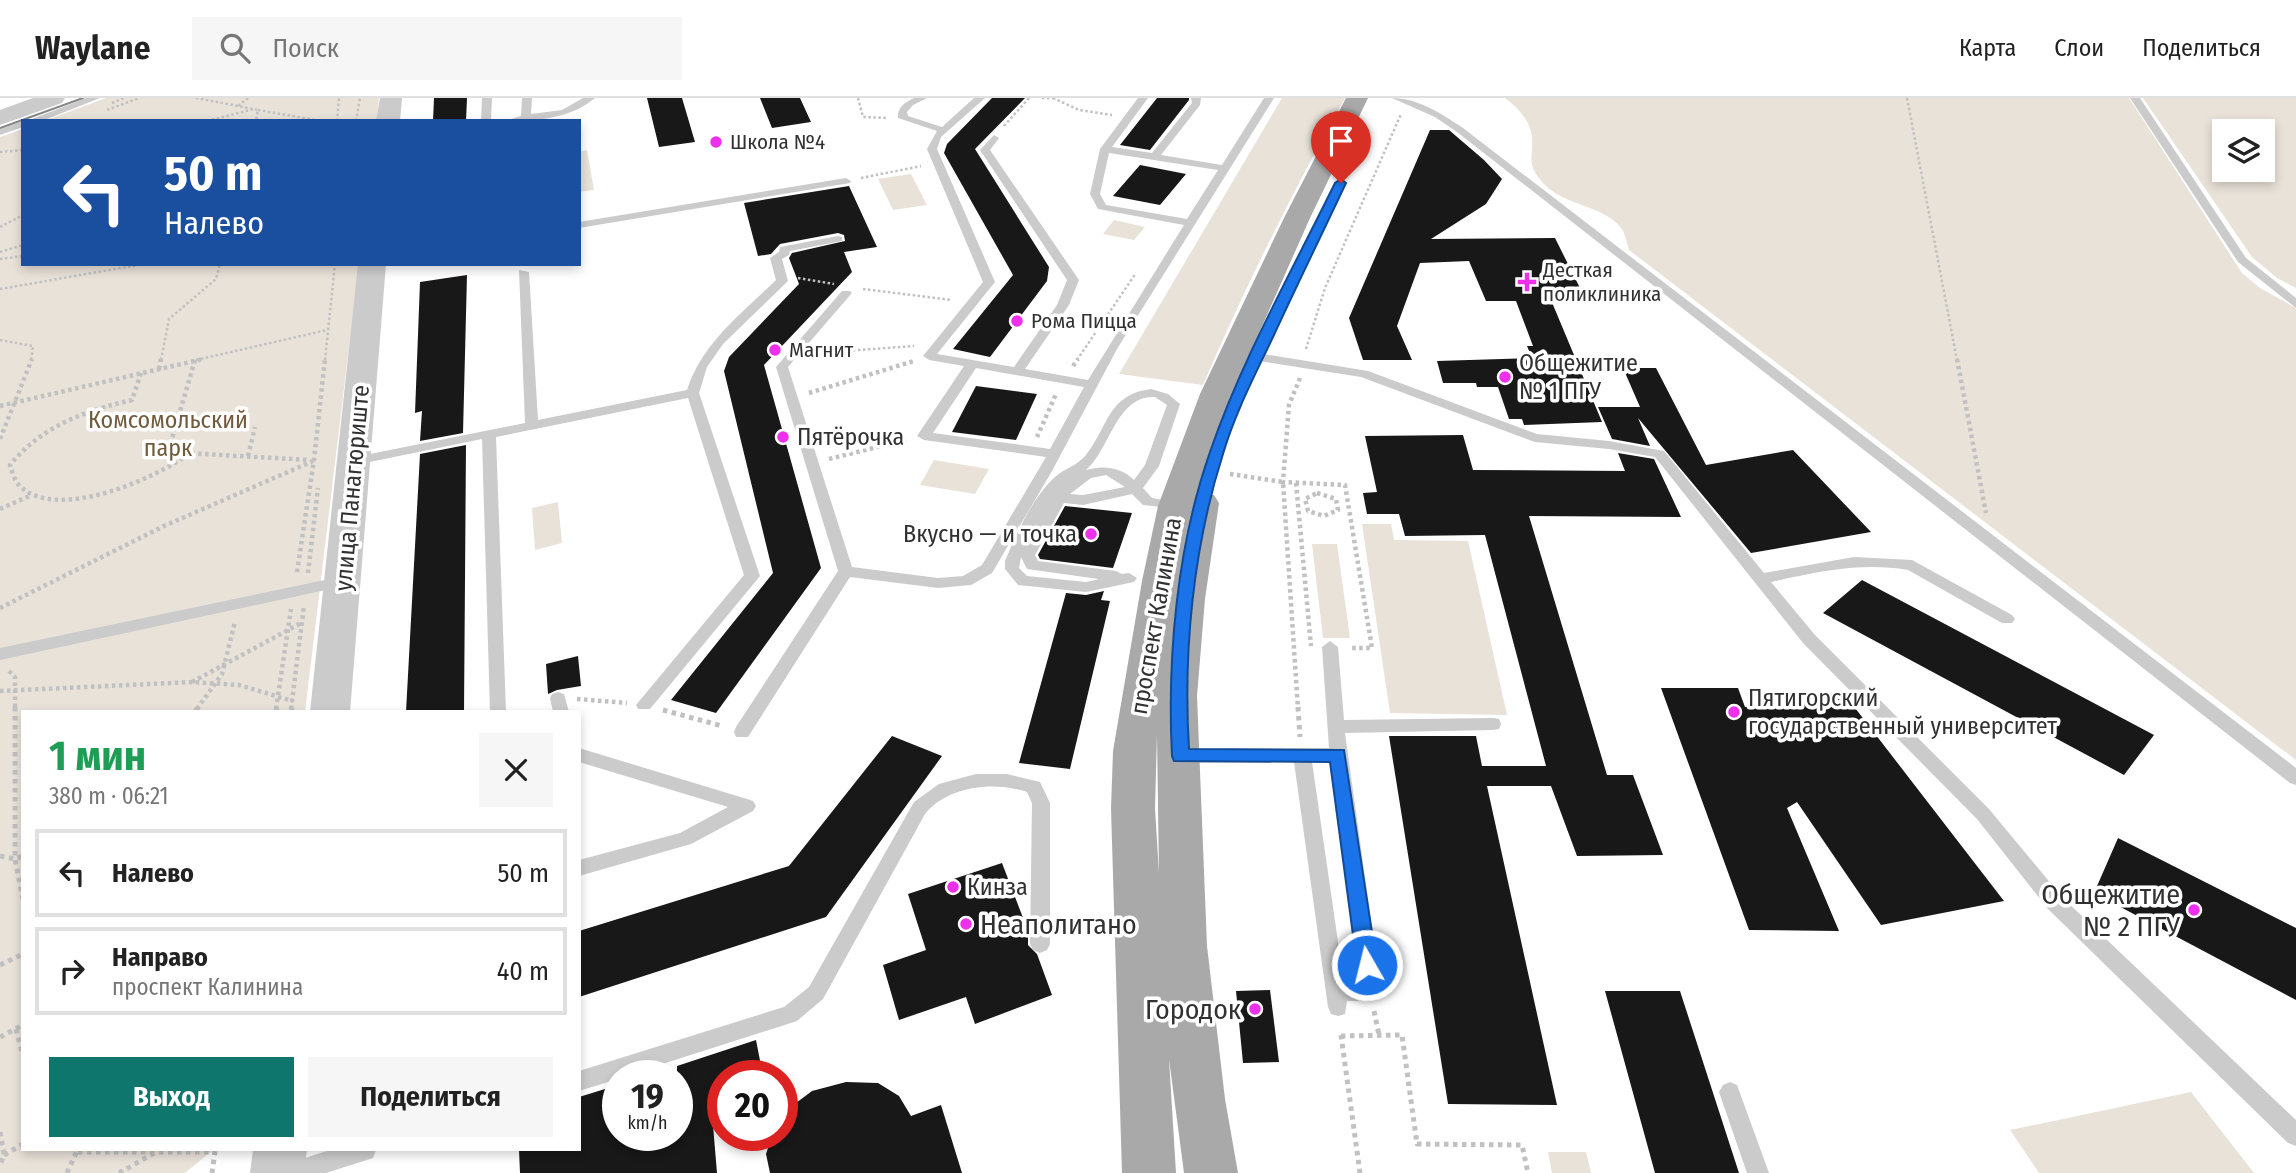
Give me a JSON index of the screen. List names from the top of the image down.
{
  "streets": {
    "main road": ["проспект Калинина"],
    "street": ["улица Панагюриште"]
  },
  "parks": ["Комсомольский парк"],
  "places": {
    "other": [
      "Школа №4",
      "Рома Пицца",
      "Магнит",
      "Общежитие № 1 ПГУ",
      "Пятёрочка",
      "Вкусно — и точка",
      "Пятигорский государственный университет",
      "Кинза",
      "Общежитие № 2 ПГУ",
      "Неаполитано",
      "Городок"
    ],
    "health": ["Десткая поликлиника"]
  },
  "page": {
    "header": "Waylane",
    "search": "Поиск",
    "nav": ["Карта", "Слои", "Поделиться"],
    "turn": ["50 m", "Налево"],
    "heading": ["1 мин", "380 m · 06:21"],
    "list": [
      {
        "name": "Налево",
        "value": "50 m"
      },
      {
        "name": "Направо",
        "note": "проспект Калинина",
        "value": "40 m"
      }
    ],
    "buttons": ["Выход", "Поделиться"],
    "speed": "19 km/h",
    "limit": "20"
  }
}
